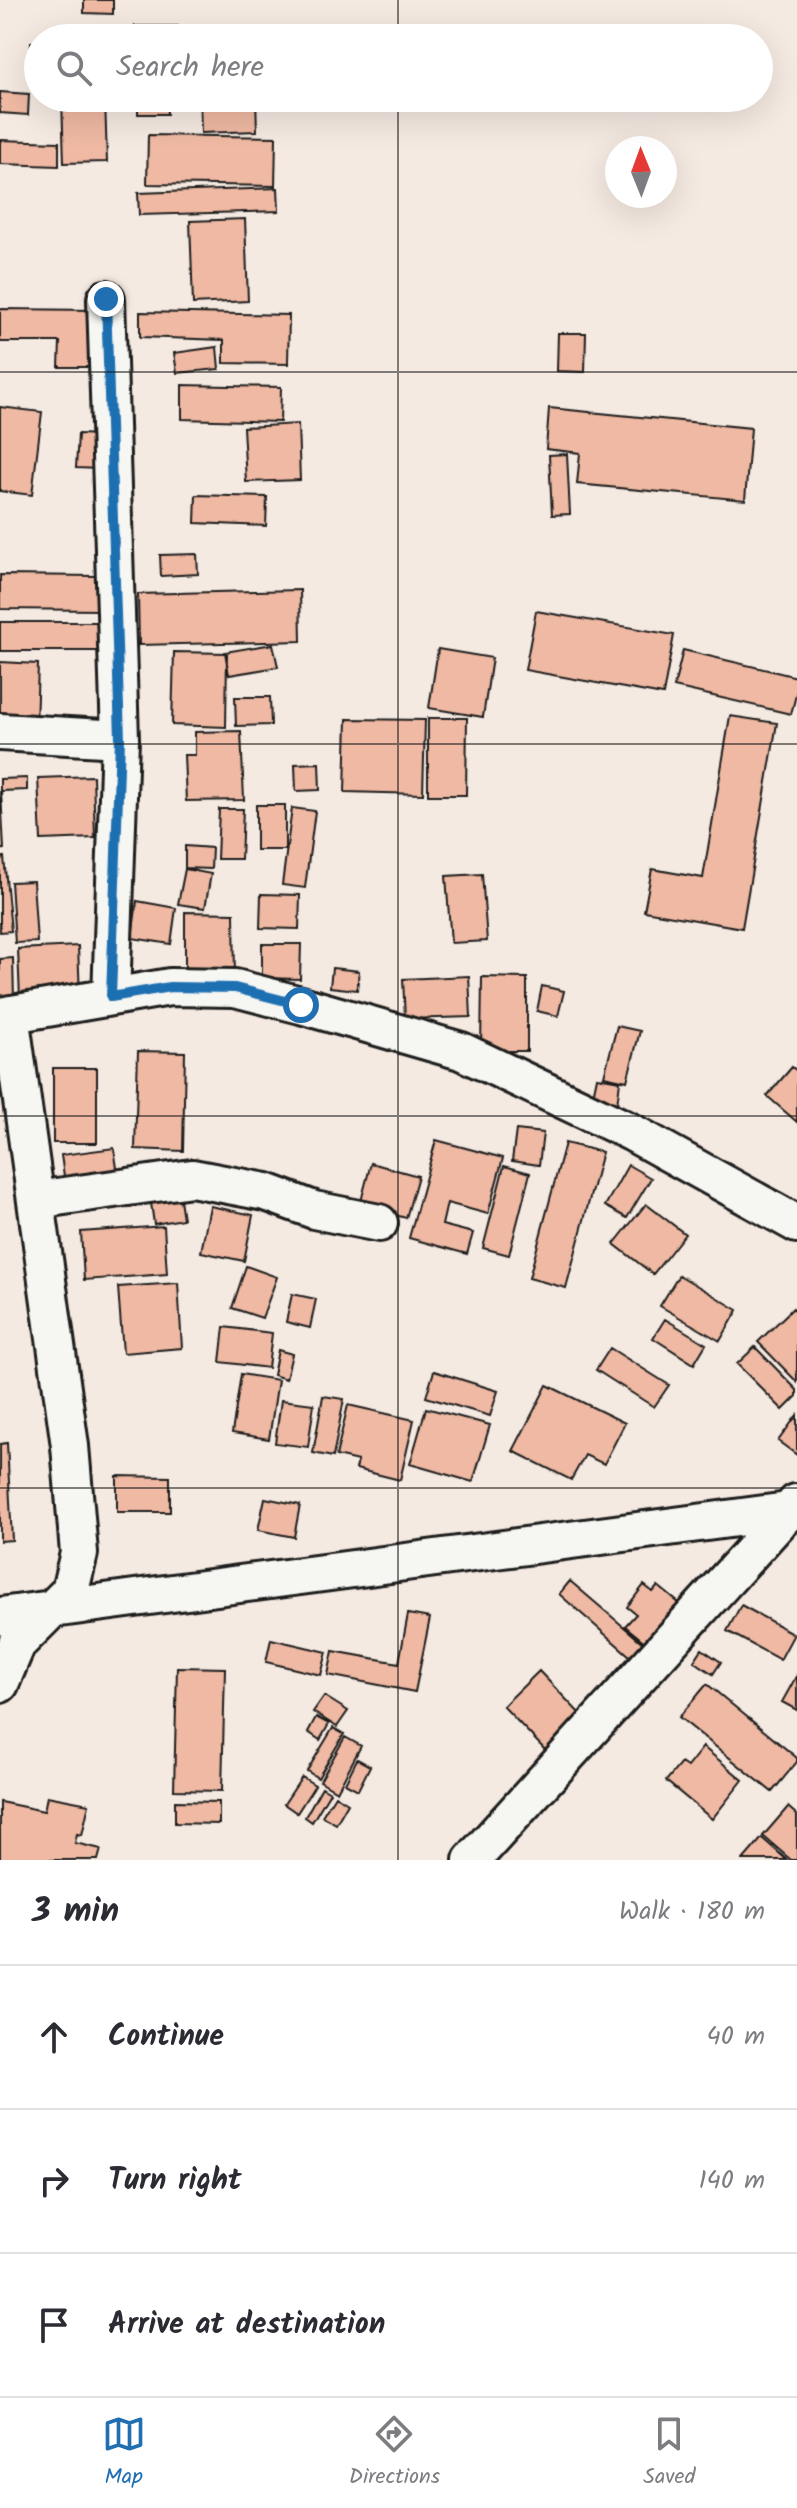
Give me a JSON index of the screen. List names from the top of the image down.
{
  "north": "top",
  "page": {
    "search": "Search here",
    "heading": ["3 min", "Walk · 180 m"],
    "list": [
      ["Continue", "40 m"],
      ["Turn right", "140 m"],
      "Arrive at destination"
    ],
    "nav": ["Map", "Directions", "Saved"]
  }
}
